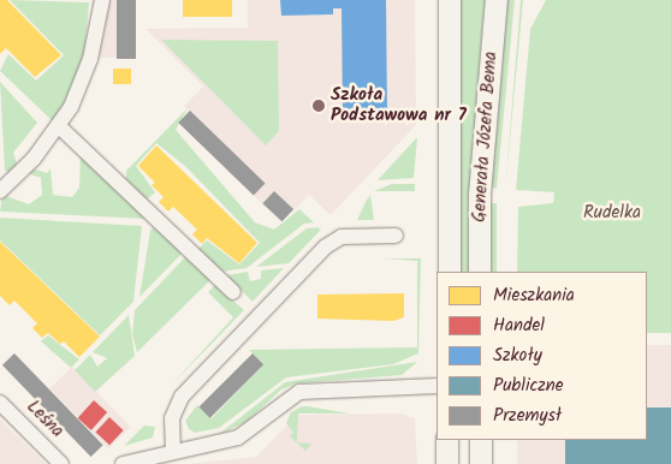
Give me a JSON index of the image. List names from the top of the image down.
{
  "streets": {
    "main road": ["Generała Józefa Bema"],
    "street": ["Leśna"]
  },
  "parks": ["Rudelka"],
  "places": ["Szkoła Podstawowa nr 7"],
  "legend": [
    "Mieszkania",
    "Handel",
    "Szkoły",
    "Publiczne",
    "Przemysł"
  ]
}
